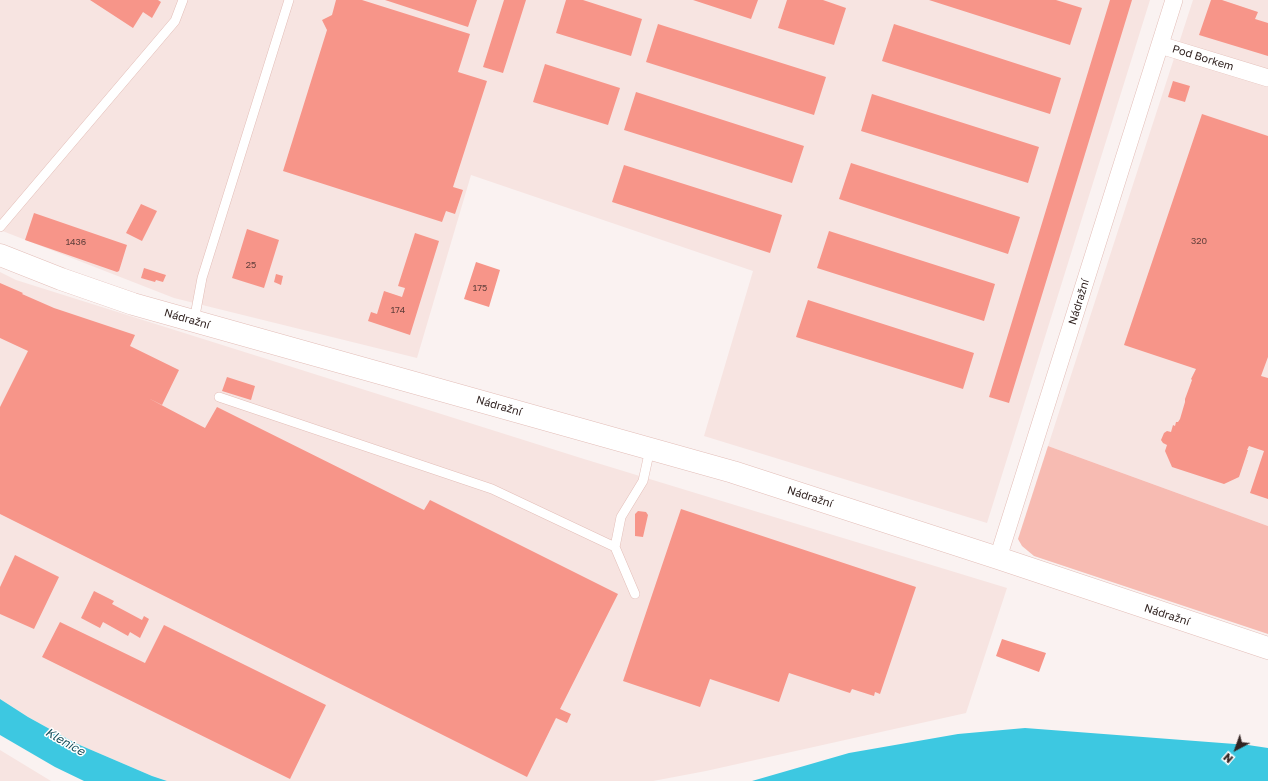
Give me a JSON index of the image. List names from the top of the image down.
{
  "streets": {
    "street": ["Pod Borkem", "Nádražní"]
  },
  "crossings": [
    ["Pod Borkem", "Nádražní"]
  ],
  "water": ["Klenice"],
  "house_numbers": [
    "320",
    "1436",
    "25",
    "175",
    "174"
  ],
  "north": "bottom left"
}
